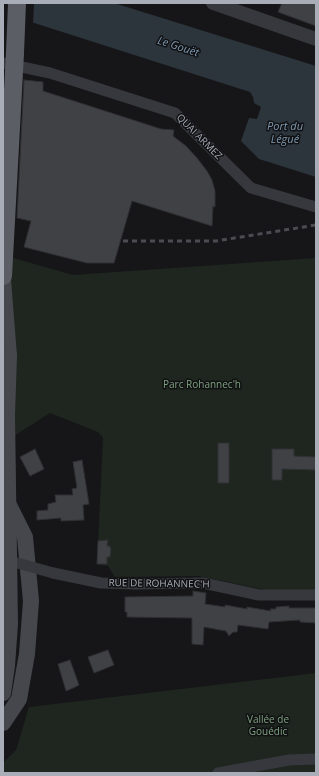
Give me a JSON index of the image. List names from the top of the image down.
{
  "streets": {
    "street": ["QUAI ARMEZ", "RUE DE ROHANNEC'H"]
  },
  "water": ["Le Gouët", "Port du Légué"],
  "parks": ["Parc Rohannec'h", "Vallée de Gouédic"]
}
